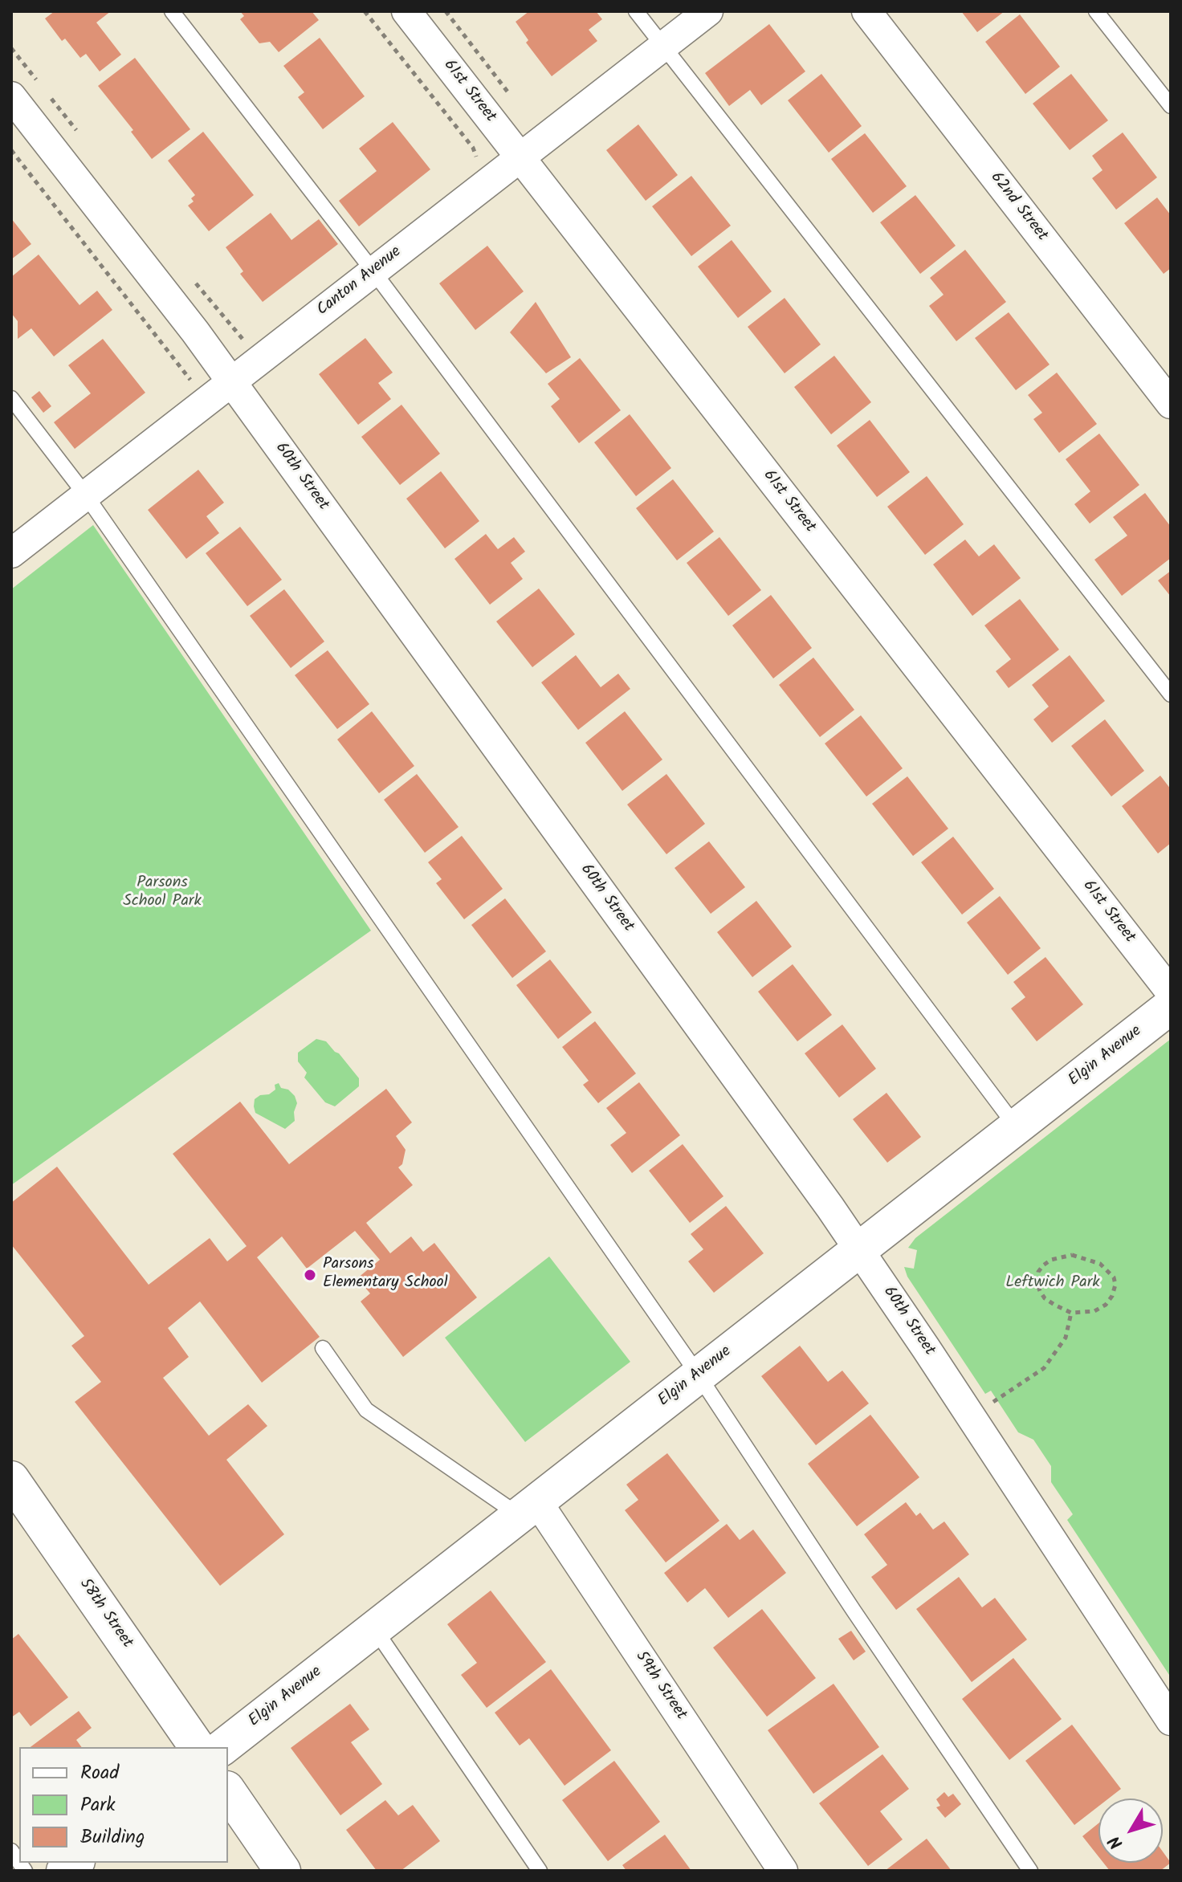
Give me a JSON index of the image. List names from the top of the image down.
{
  "streets": {
    "street": [
      "61st Street",
      "62nd Street",
      "Canton Avenue",
      "60th Street",
      "Elgin Avenue",
      "58th Street",
      "59th Street"
    ]
  },
  "crossings": [
    ["61st Street", "Canton Avenue"],
    ["Canton Avenue", "60th Street"],
    ["60th Street", "Elgin Avenue"],
    ["Elgin Avenue", "59th Street"]
  ],
  "parks": ["Parsons School Park", "Leftwich Park"],
  "places": ["Parsons Elementary School"],
  "legend": ["Road", "Park", "Building"],
  "north": "bottom left"
}
